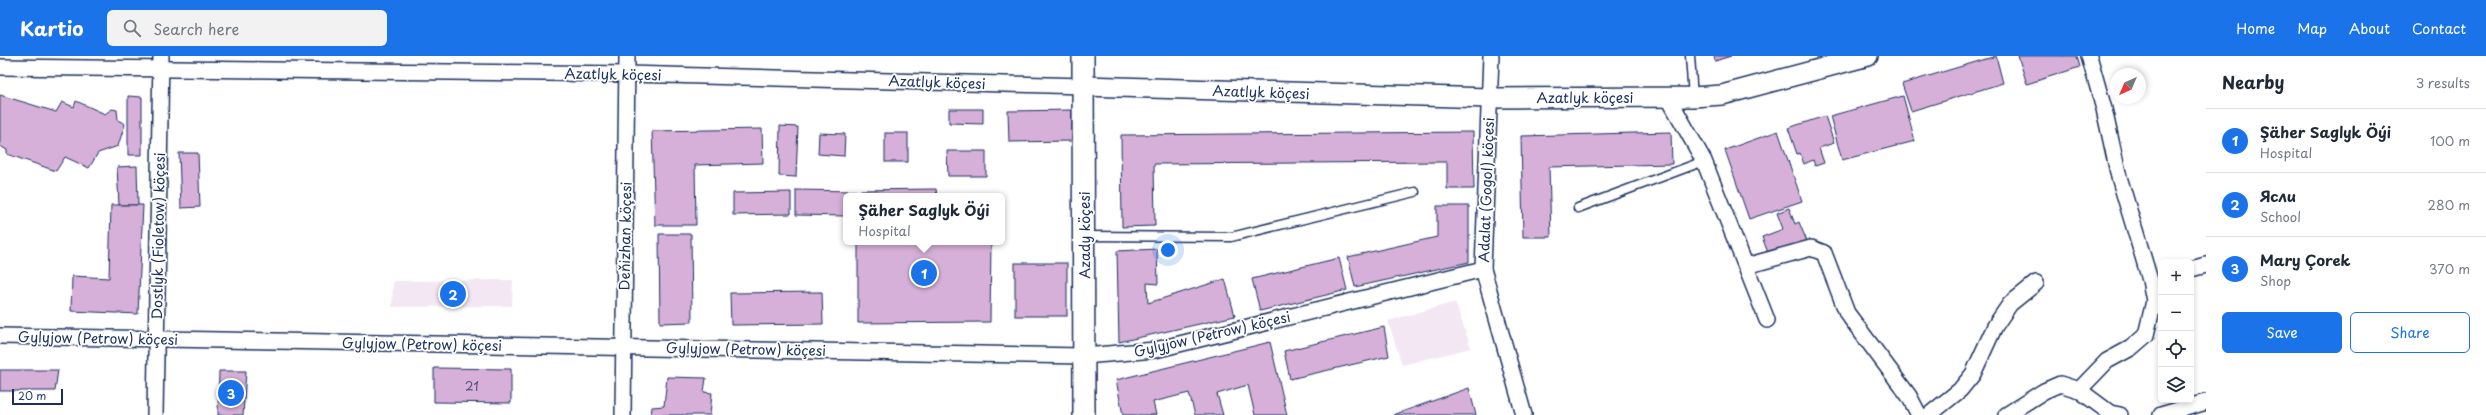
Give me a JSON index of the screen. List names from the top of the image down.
{
  "streets": {
    "main road": ["Azady köçesi"],
    "street": [
      "Azatlyk köçesi",
      "Adalat (Gogol) köçesi",
      "Dostlyk (Fioletow) köçesi",
      "Deňizhan köçesi",
      "Gylyjow (Petrow) köçesi"
    ]
  },
  "crossings": [
    ["Azatlyk köçesi", "Adalat (Gogol) köçesi"],
    ["Azatlyk köçesi", "Azady köçesi"],
    ["Azatlyk köçesi", "Dostlyk (Fioletow) köçesi"],
    ["Azatlyk köçesi", "Deňizhan köçesi"],
    ["Adalat (Gogol) köçesi", "Gylyjow (Petrow) köçesi"],
    ["Azady köçesi", "Gylyjow (Petrow) köçesi"],
    ["Dostlyk (Fioletow) köçesi", "Gylyjow (Petrow) köçesi"],
    ["Deňizhan köçesi", "Gylyjow (Petrow) köçesi"]
  ],
  "house_numbers": ["21"],
  "scale_bar": "20 m",
  "north": "bottom left",
  "page": {
    "header": "Kartio",
    "search": "Search here",
    "nav": [
      "Home",
      "Map",
      "About",
      "Contact"
    ],
    "heading": ["Nearby", "3 results"],
    "list": [
      {
        "mark": "1",
        "name": "Şäher Saglyk Öýi",
        "note": "Hospital",
        "value": "100 m"
      },
      {
        "mark": "2",
        "name": "Ясли",
        "note": "School",
        "value": "280 m"
      },
      {
        "mark": "3",
        "name": "Mary Çorek",
        "note": "Shop",
        "value": "370 m"
      }
    ],
    "popup": ["Şäher Saglyk Öýi", "Hospital"],
    "pins": ["1", "2", "3"],
    "map_buttons": ["+", "−"],
    "buttons": ["Save", "Share"],
    "scale": "20 m"
  }
}
